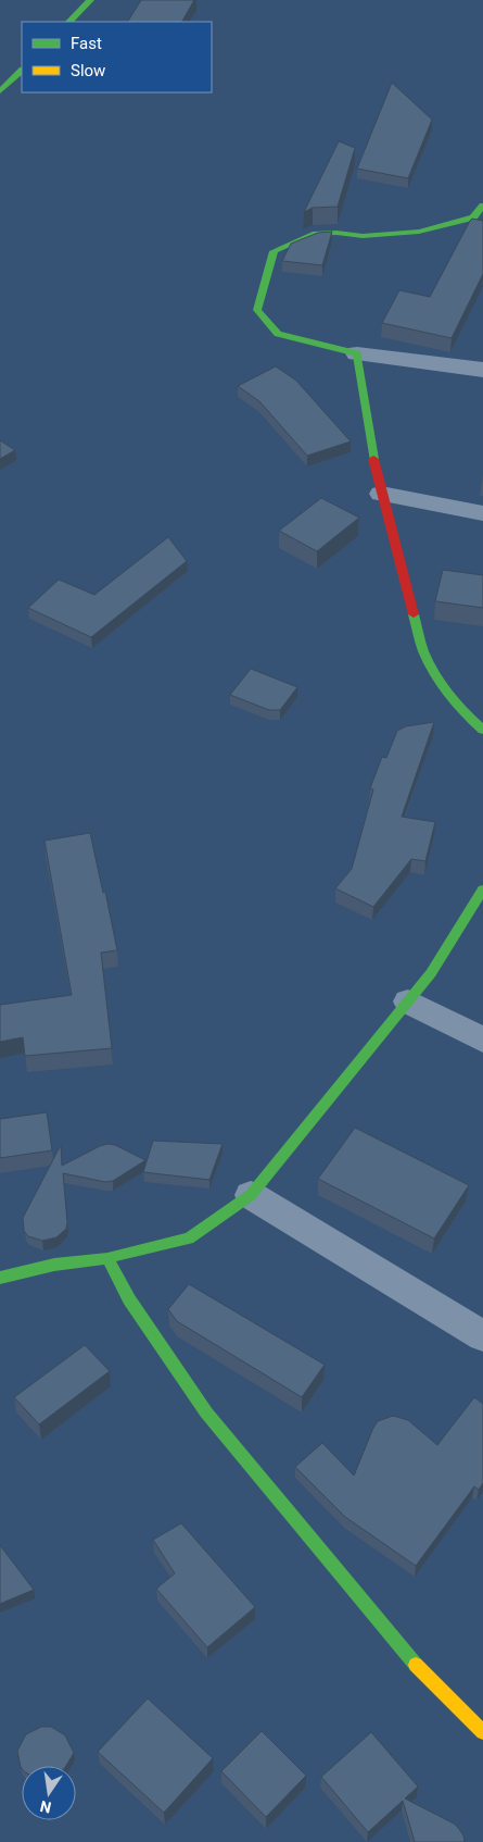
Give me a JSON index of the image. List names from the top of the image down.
{
  "legend": ["Fast", "Slow"],
  "north": "bottom"
}
